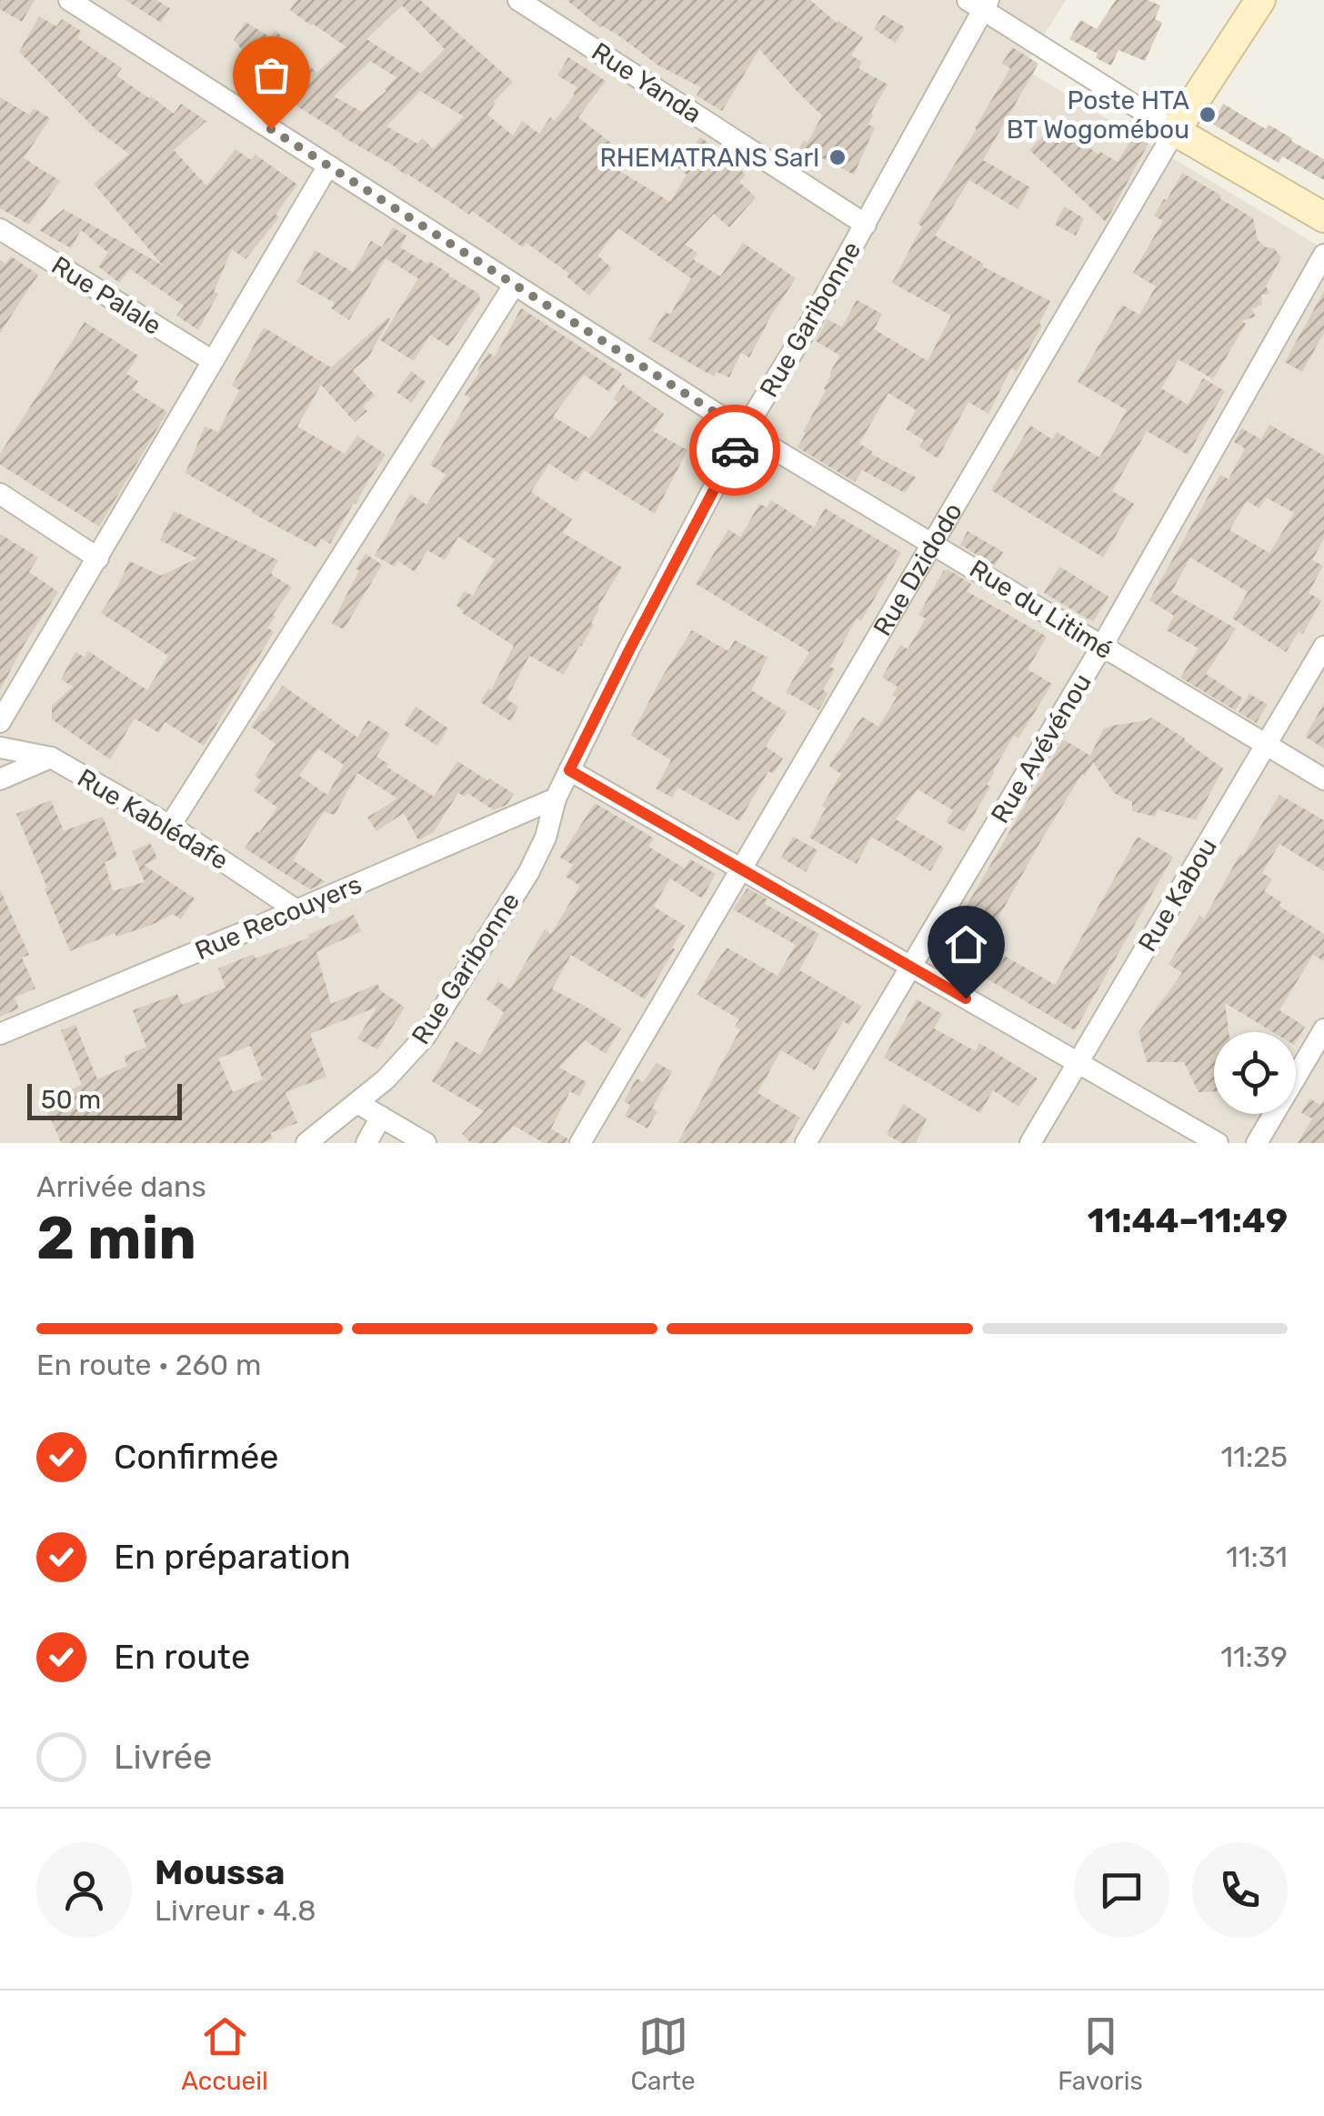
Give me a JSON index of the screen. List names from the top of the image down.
{
  "streets": {
    "street": [
      "Rue Yanda",
      "Rue Palale",
      "Rue Garibonne",
      "Rue Dzidodo",
      "Rue du Litimé",
      "Rue Avévénou",
      "Rue Kablédafe",
      "Rue Kabou",
      "Rue Recouyers"
    ]
  },
  "crossings": [
    ["Rue Yanda", "Rue Garibonne"],
    ["Rue Garibonne", "Rue du Litimé"],
    ["Rue Garibonne", "Rue Recouyers"],
    ["Rue Dzidodo", "Rue du Litimé"],
    ["Rue du Litimé", "Rue Avévénou"],
    ["Rue du Litimé", "Rue Kabou"],
    ["Rue Kablédafe", "Rue Recouyers"]
  ],
  "places": ["Poste HTA BT Wogomébou", "RHEMATRANS Sarl"],
  "scale_bar": "50 m",
  "page": {
    "scale": "50 m",
    "heading": ["2 min", "Arrivée dans", "11:44–11:49"],
    "panel": ["Moussa", "Livreur · 4.8"],
    "bar": "En route · 260 m",
    "list": [
      ["Confirmée", "11:25"],
      ["En préparation", "11:31"],
      ["En route", "11:39"],
      "Livrée"
    ],
    "tabs": ["Accueil", "Carte", "Favoris"]
  }
}
